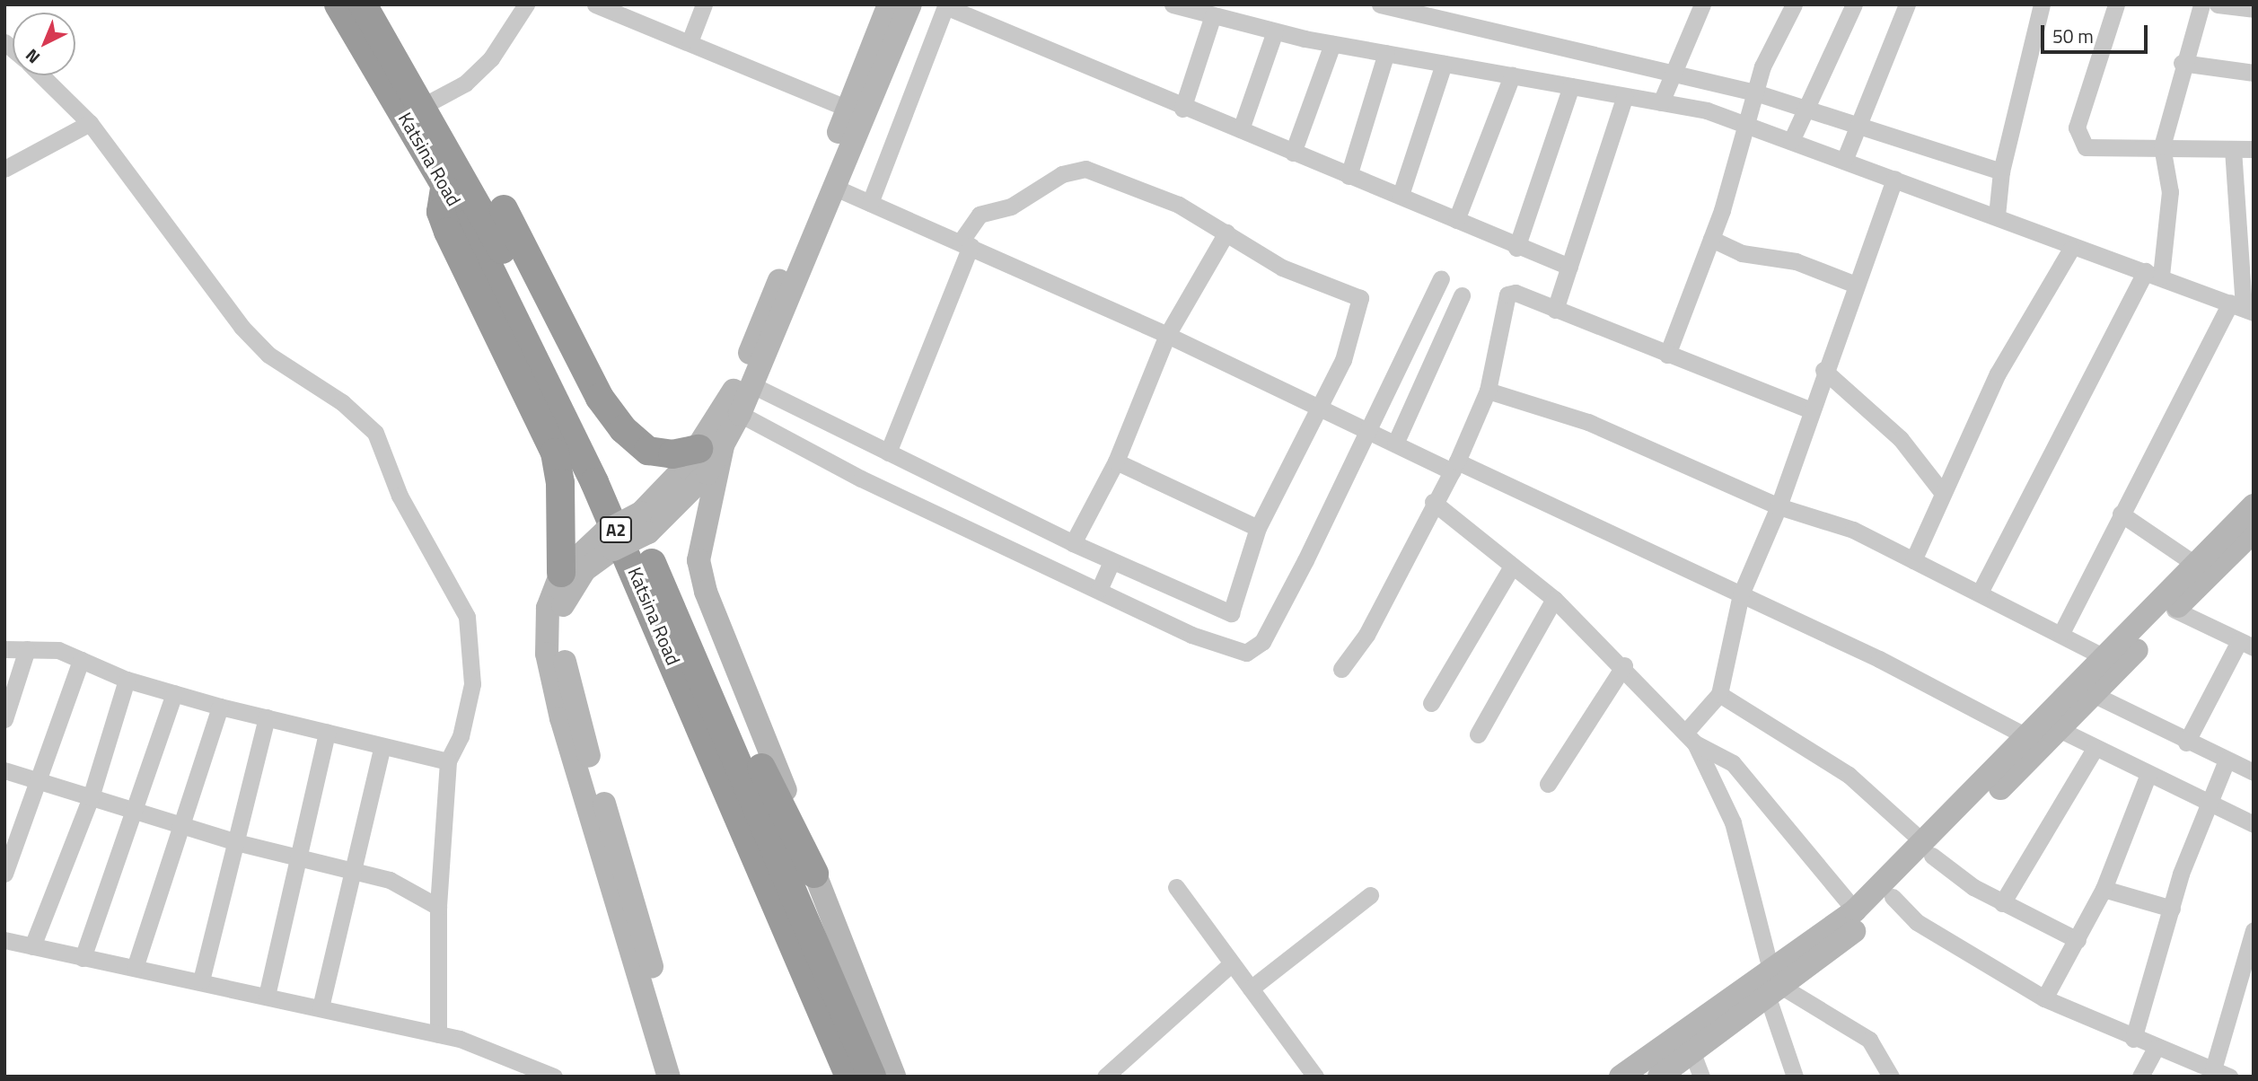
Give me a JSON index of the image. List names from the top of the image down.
{
  "streets": {
    "highway": ["Katsina Road", "A2"]
  },
  "scale_bar": "50 m",
  "north": "bottom left"
}
